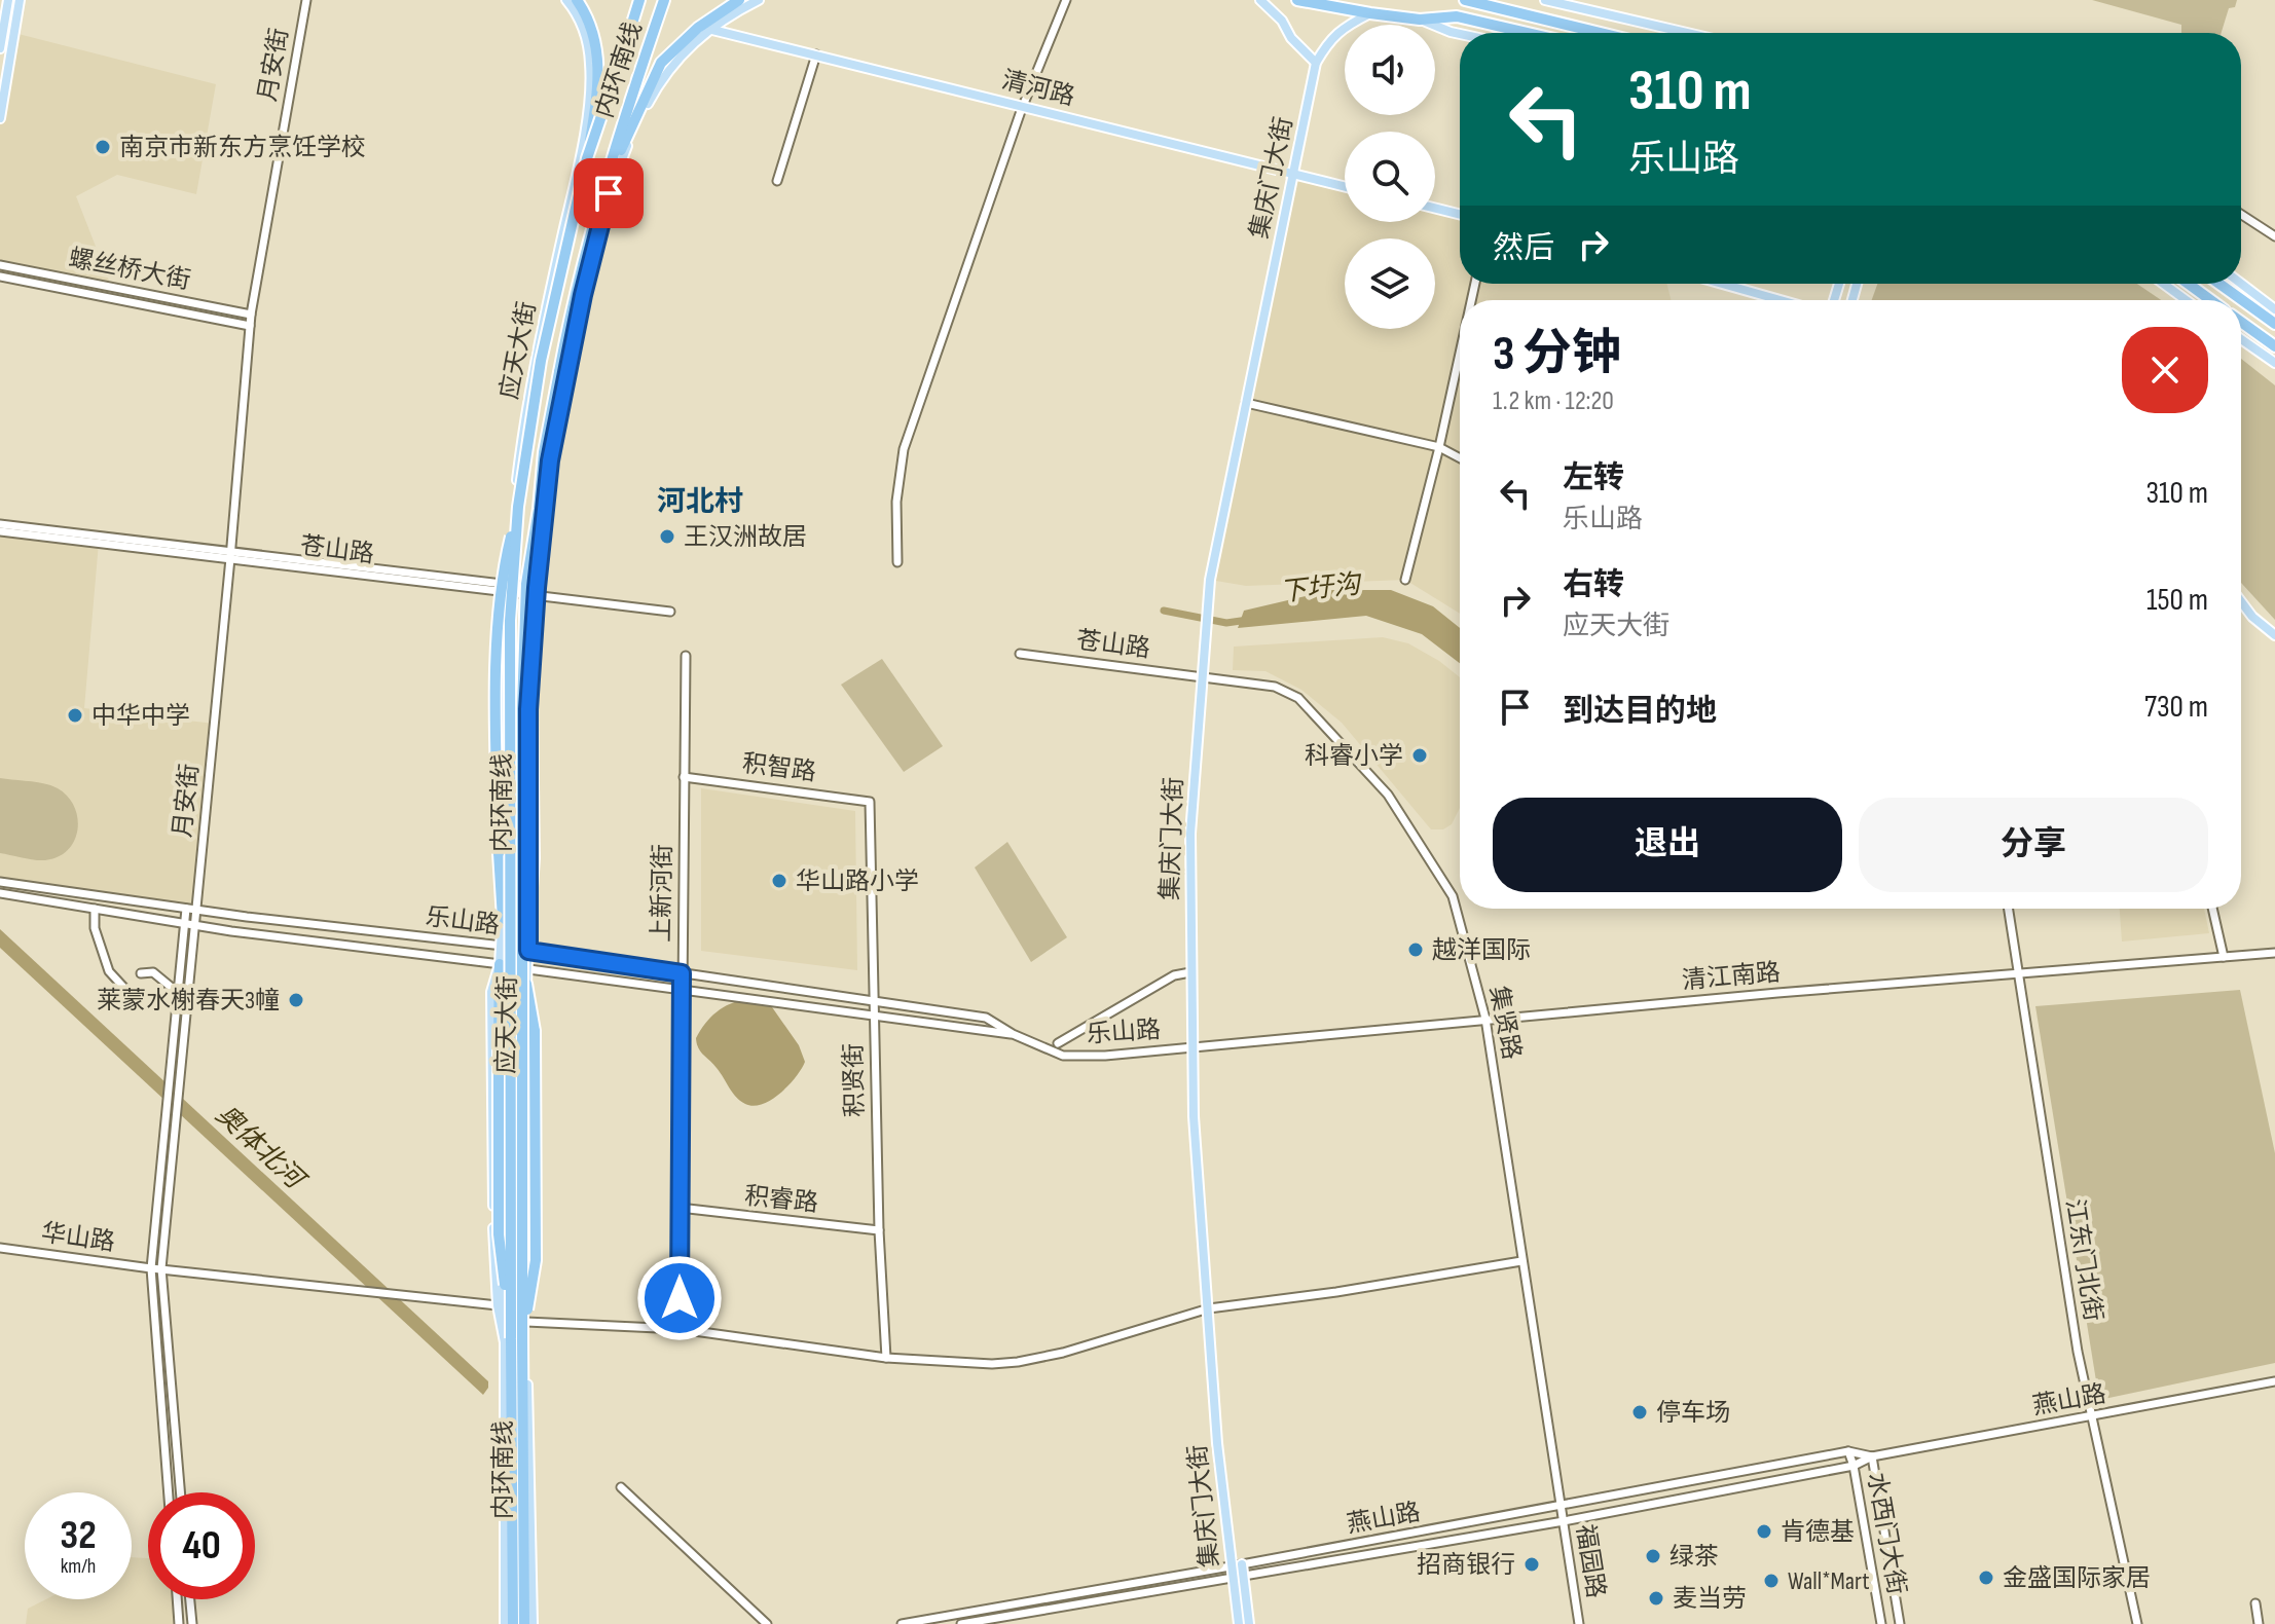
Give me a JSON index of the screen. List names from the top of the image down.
{
  "streets": {
    "highway": ["内环南线"],
    "main road": ["清河路", "集庆门大街", "应天大街"],
    "street": [
      "月安街",
      "螺丝桥大街",
      "苍山路",
      "积智路",
      "上新河街",
      "乐山路",
      "清江南路",
      "集贤路",
      "积贤街",
      "积睿路",
      "华山路",
      "江东门北街",
      "燕山路",
      "水西门大街",
      "福园路"
    ]
  },
  "crossings": [
    ["月安街", "螺丝桥大街"],
    ["月安街", "苍山路"],
    ["月安街", "乐山路"],
    ["月安街", "华山路"],
    ["内环南线", "应天大街"],
    ["清河路", "集庆门大街"],
    ["清河路", "应天大街"],
    ["集庆门大街", "苍山路"],
    ["集庆门大街", "乐山路"],
    ["集庆门大街", "清江南路"],
    ["集庆门大街", "集贤路"],
    ["集庆门大街", "燕山路"],
    ["应天大街", "苍山路"],
    ["应天大街", "乐山路"],
    ["应天大街", "华山路"],
    ["苍山路", "集贤路"],
    ["积智路", "上新河街"],
    ["积智路", "积贤街"],
    ["上新河街", "乐山路"],
    ["上新河街", "积睿路"],
    ["乐山路", "清江南路"],
    ["乐山路", "积贤街"],
    ["清江南路", "集贤路"],
    ["清江南路", "江东门北街"],
    ["集贤路", "燕山路"],
    ["集贤路", "福园路"],
    ["积贤街", "积睿路"],
    ["江东门北街", "燕山路"],
    ["燕山路", "水西门大街"],
    ["燕山路", "福园路"]
  ],
  "districts": ["河北村"],
  "water": ["下圩沟", "奥体北河"],
  "places": [
    "南京市新东方烹饪学校",
    "王汉洲故居",
    "中华中学",
    "科睿小学",
    "华山路小学",
    "越洋国际",
    "莱蒙水榭春天3幢",
    "停车场",
    "肯德基",
    "绿茶",
    "招商银行",
    "金盛国际家居",
    "Wall*Mart",
    "麦当劳"
  ],
  "page": {
    "turn": ["310 m", "乐山路"],
    "then": "然后",
    "heading": ["3 分钟", "1.2 km · 12:20"],
    "list": [
      {
        "name": "左转",
        "note": "乐山路",
        "value": "310 m"
      },
      {
        "name": "右转",
        "note": "应天大街",
        "value": "150 m"
      },
      {
        "name": "到达目的地",
        "value": "730 m"
      }
    ],
    "buttons": ["退出", "分享"],
    "speed": "32 km/h",
    "limit": "40"
  }
}
